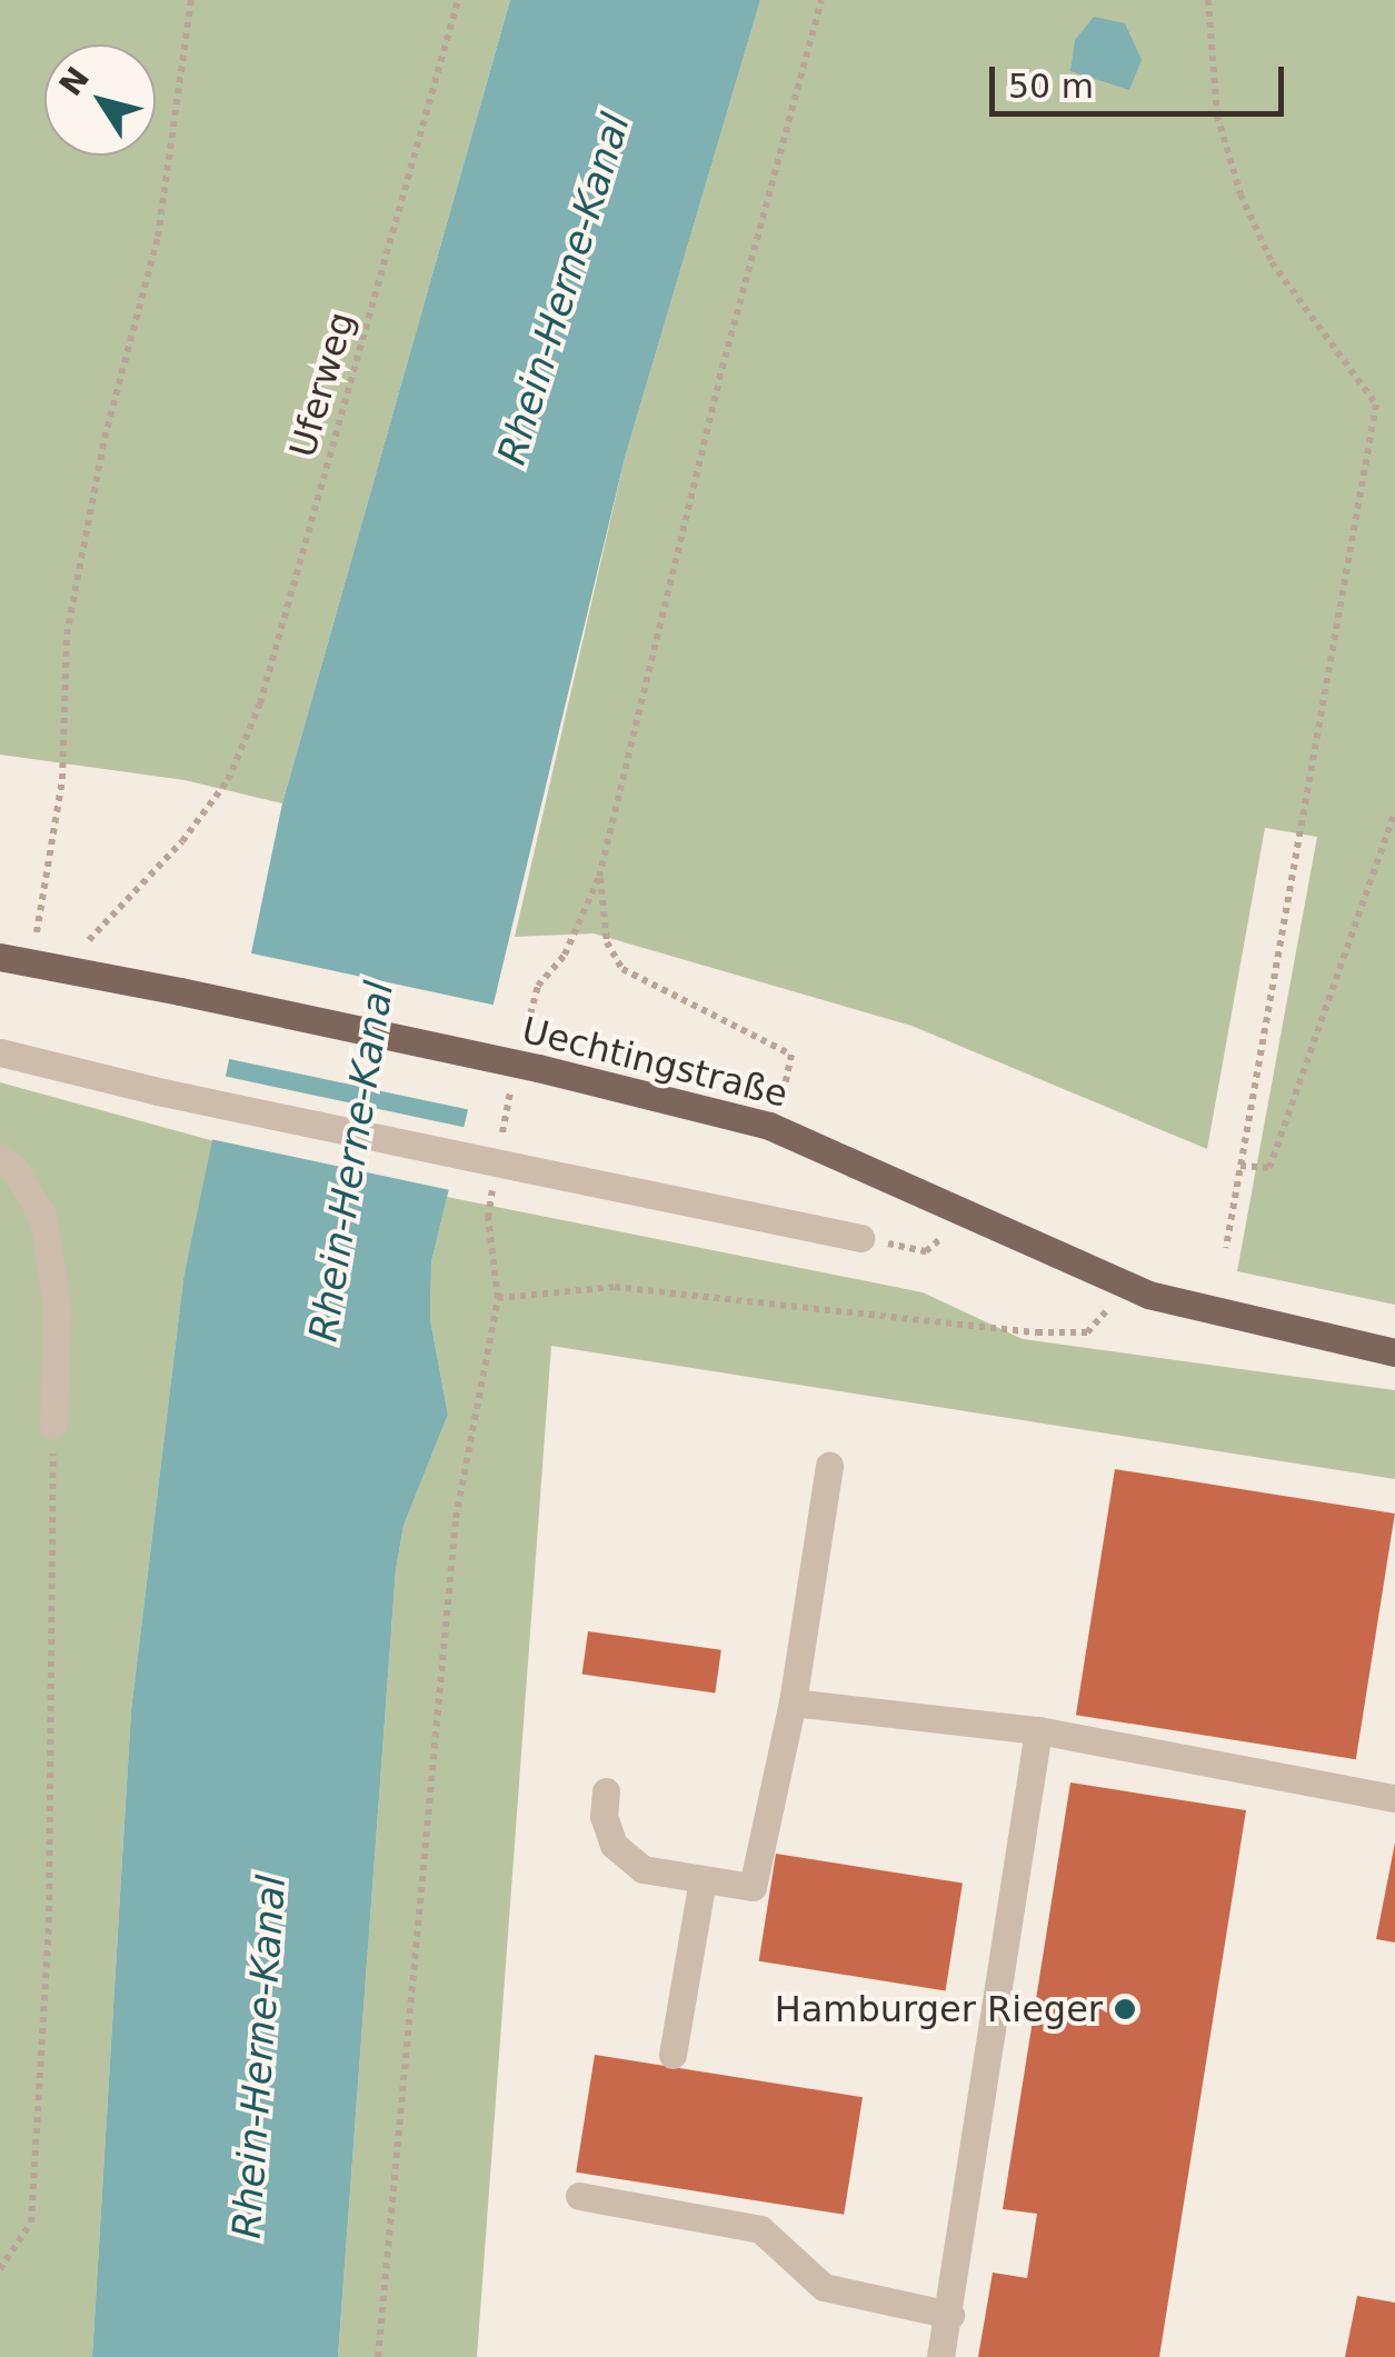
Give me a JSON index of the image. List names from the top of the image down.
{
  "streets": {
    "main road": ["Uechtingstraße"],
    "path": ["Uferweg"]
  },
  "water": ["Rhein-Herne-Kanal"],
  "places": ["Hamburger Rieger"],
  "scale_bar": "50 m",
  "north": "top left"
}
